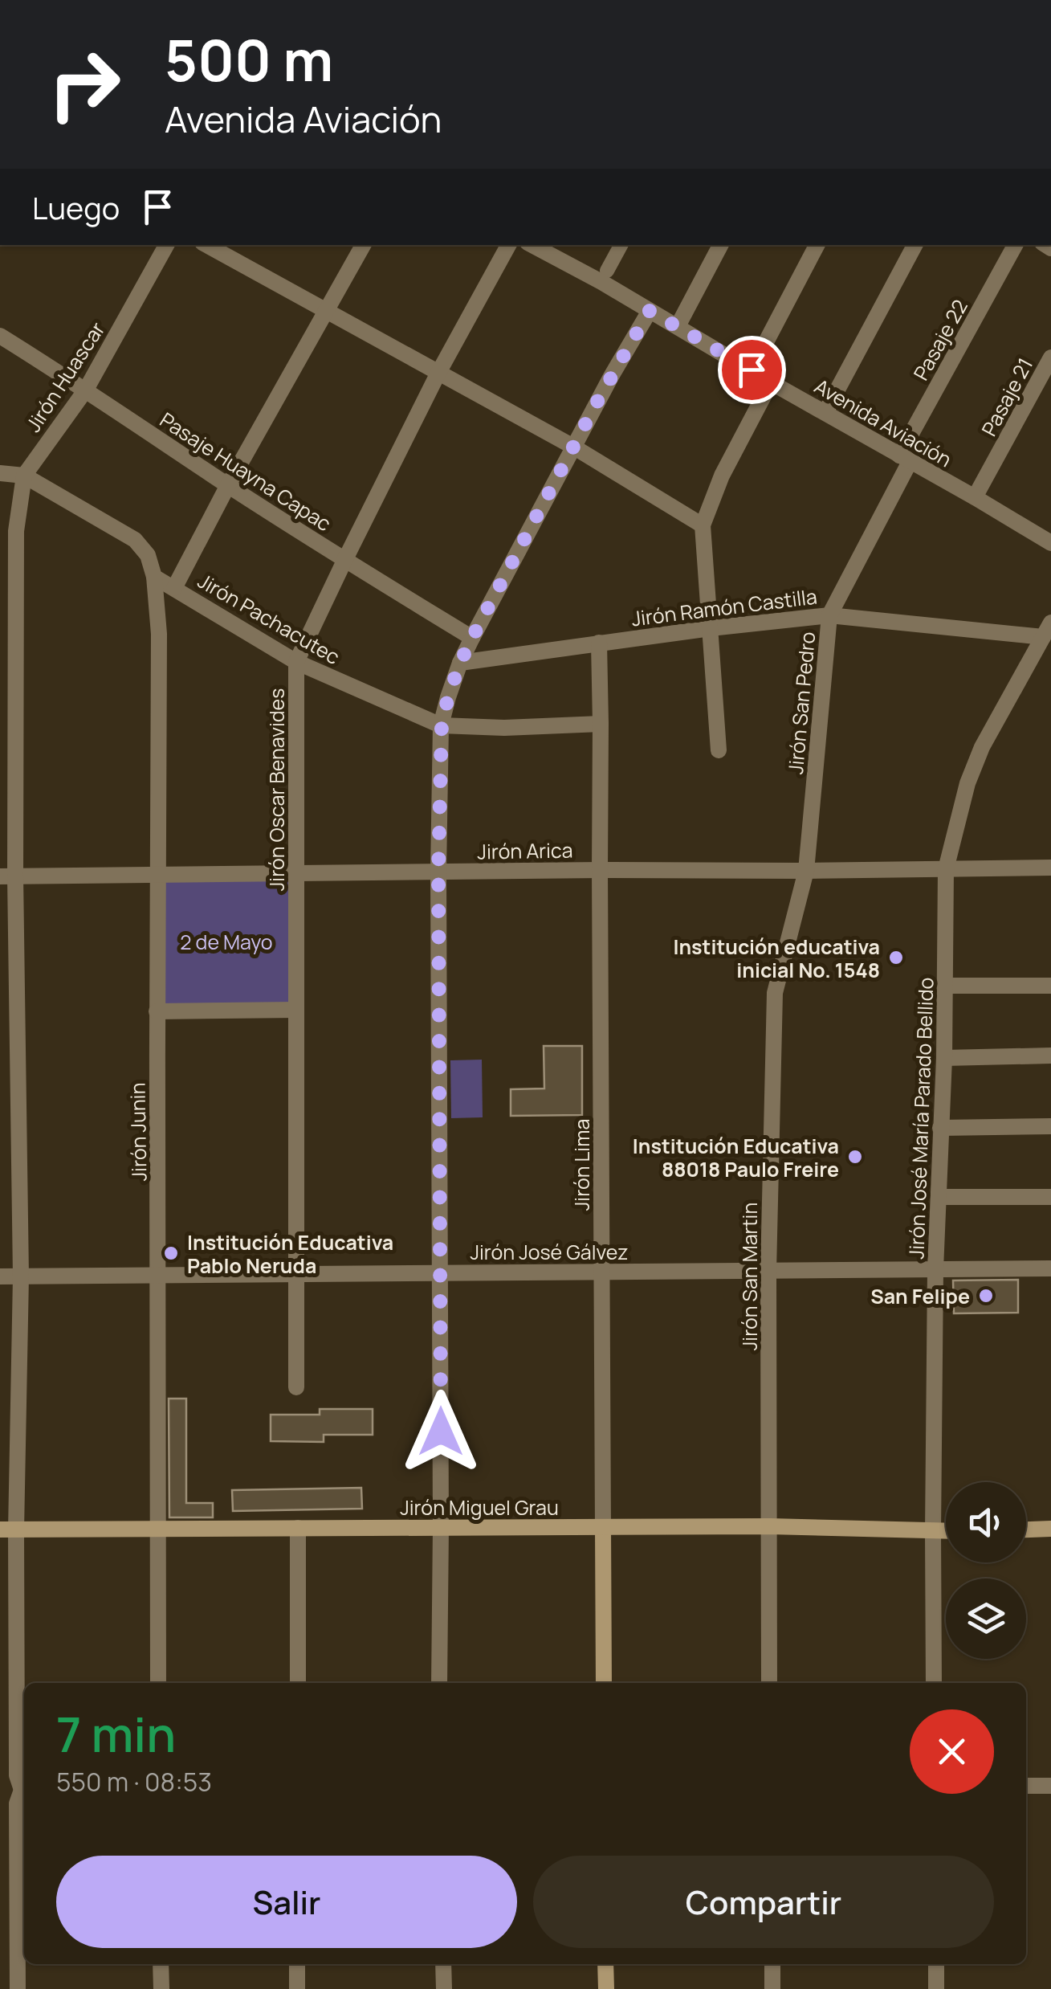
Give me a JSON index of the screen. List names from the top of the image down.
{
  "streets": {
    "main road": ["Jirón Lima", "Jirón Miguel Grau"],
    "street": [
      "Pasaje 22",
      "Jirón Huascar",
      "Pasaje 21",
      "Avenida Aviación",
      "Pasaje Huayna Capac",
      "Jirón Ramón Castilla",
      "Jirón Pachacutec",
      "Jirón San Pedro",
      "Jirón Oscar Benavides",
      "Jirón Arica",
      "Jirón José María Parado Bellido",
      "Jirón Junin",
      "Jirón José Gálvez",
      "Jirón San Martin"
    ]
  },
  "crossings": [
    ["Pasaje 22", "Avenida Aviación"],
    ["Pasaje 22", "Jirón San Pedro"],
    ["Jirón Huascar", "Pasaje Huayna Capac"],
    ["Jirón Huascar", "Jirón Arica"],
    ["Jirón Huascar", "Jirón José Gálvez"],
    ["Jirón Huascar", "Jirón Miguel Grau"],
    ["Pasaje 21", "Avenida Aviación"],
    ["Avenida Aviación", "Jirón San Pedro"],
    ["Pasaje Huayna Capac", "Jirón Oscar Benavides"],
    ["Jirón Ramón Castilla", "Jirón San Pedro"],
    ["Jirón Ramón Castilla", "Jirón José María Parado Bellido"],
    ["Jirón Ramón Castilla", "Jirón Lima"],
    ["Jirón Pachacutec", "Jirón Oscar Benavides"],
    ["Jirón Pachacutec", "Jirón Junin"],
    ["Jirón Pachacutec", "Jirón Lima"],
    ["Jirón San Pedro", "Jirón Arica"],
    ["Jirón San Pedro", "Jirón San Martin"],
    ["Jirón Oscar Benavides", "Jirón Arica"],
    ["Jirón Oscar Benavides", "Jirón José Gálvez"],
    ["Jirón Arica", "Jirón José María Parado Bellido"],
    ["Jirón Arica", "Jirón Junin"],
    ["Jirón Arica", "Jirón Lima"],
    ["Jirón Arica", "Jirón San Martin"],
    ["Jirón José María Parado Bellido", "Jirón José Gálvez"],
    ["Jirón José María Parado Bellido", "Jirón Miguel Grau"],
    ["Jirón Junin", "Jirón José Gálvez"],
    ["Jirón Junin", "Jirón Miguel Grau"],
    ["Jirón Lima", "Jirón José Gálvez"],
    ["Jirón Lima", "Jirón Miguel Grau"],
    ["Jirón José Gálvez", "Jirón San Martin"],
    ["Jirón San Martin", "Jirón Miguel Grau"]
  ],
  "parks": ["2 de Mayo"],
  "places": [
    "Institución educativa inicial No. 1548",
    "Institución Educativa 88018 Paulo Freire",
    "Institución Educativa Pablo Neruda",
    "San Felipe"
  ],
  "page": {
    "turn": ["500 m", "Avenida Aviación"],
    "then": "Luego",
    "heading": ["7 min", "550 m · 08:53"],
    "buttons": ["Salir", "Compartir"]
  }
}
